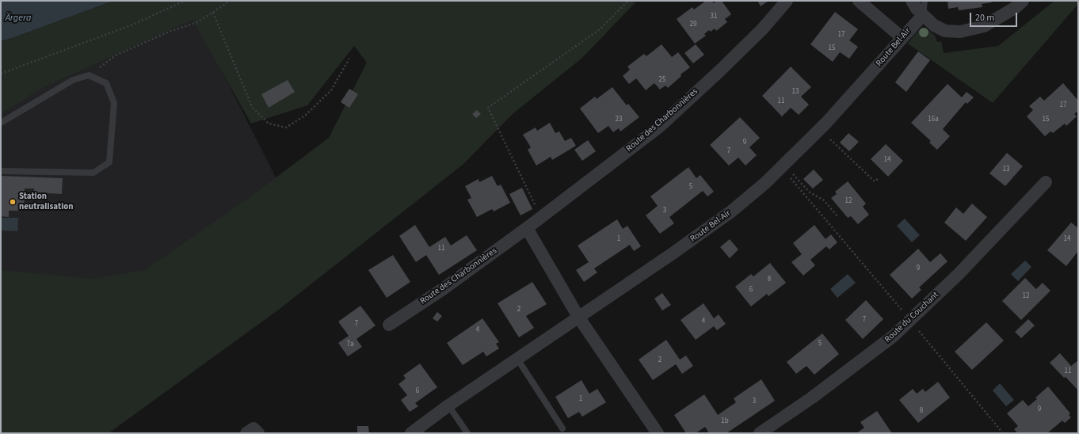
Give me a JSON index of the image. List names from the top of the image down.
{
  "streets": {
    "street": ["Route Bel-Air", "Route des Charbonnières", "Route du Couchant"]
  },
  "water": ["Ärgera"],
  "places": ["Station neutralisation"],
  "house_numbers": [
    "31",
    "29",
    "17",
    "15",
    "25",
    "13",
    "11",
    "17",
    "23",
    "16a",
    "15",
    "9",
    "7",
    "14",
    "13",
    "5",
    "12",
    "3",
    "1",
    "14",
    "11",
    "9",
    "8",
    "6",
    "12",
    "2",
    "7",
    "4",
    "7",
    "4",
    "5",
    "7a",
    "2",
    "11",
    "6",
    "1",
    "3",
    "9",
    "8",
    "1b"
  ],
  "scale_bar": "20 m"
}
